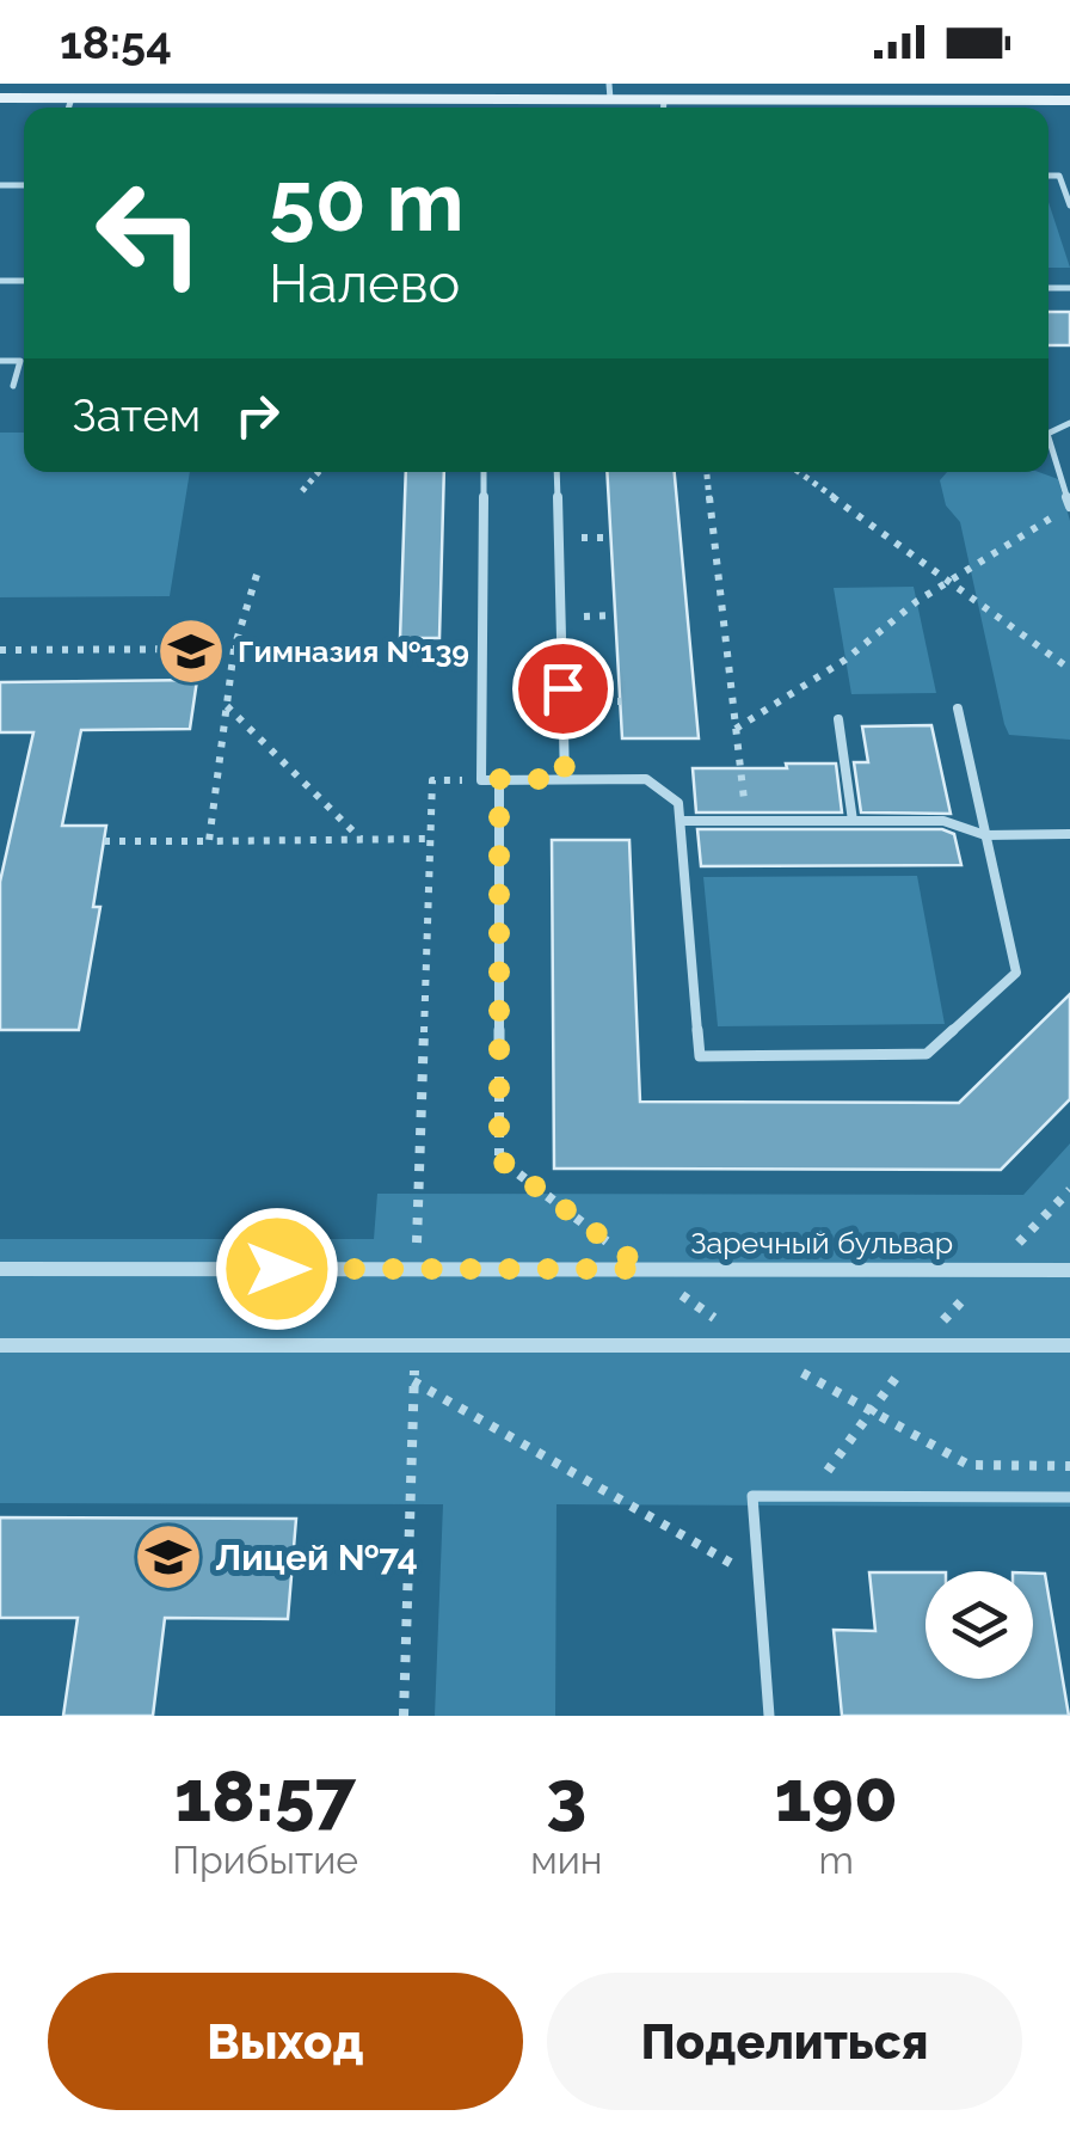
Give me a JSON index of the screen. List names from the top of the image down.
{
  "streets": {
    "street": ["Заречный бульвар"]
  },
  "places": {
    "school or university": ["Гимназия №139", "Лицей №74"]
  },
  "page": {
    "status": "18:54",
    "turn": ["50 m", "Налево"],
    "then": "Затем",
    "eta": [
      "18:57",
      "Прибытие",
      "3",
      "мин",
      "190",
      "m"
    ],
    "buttons": ["Выход", "Поделиться"]
  }
}
